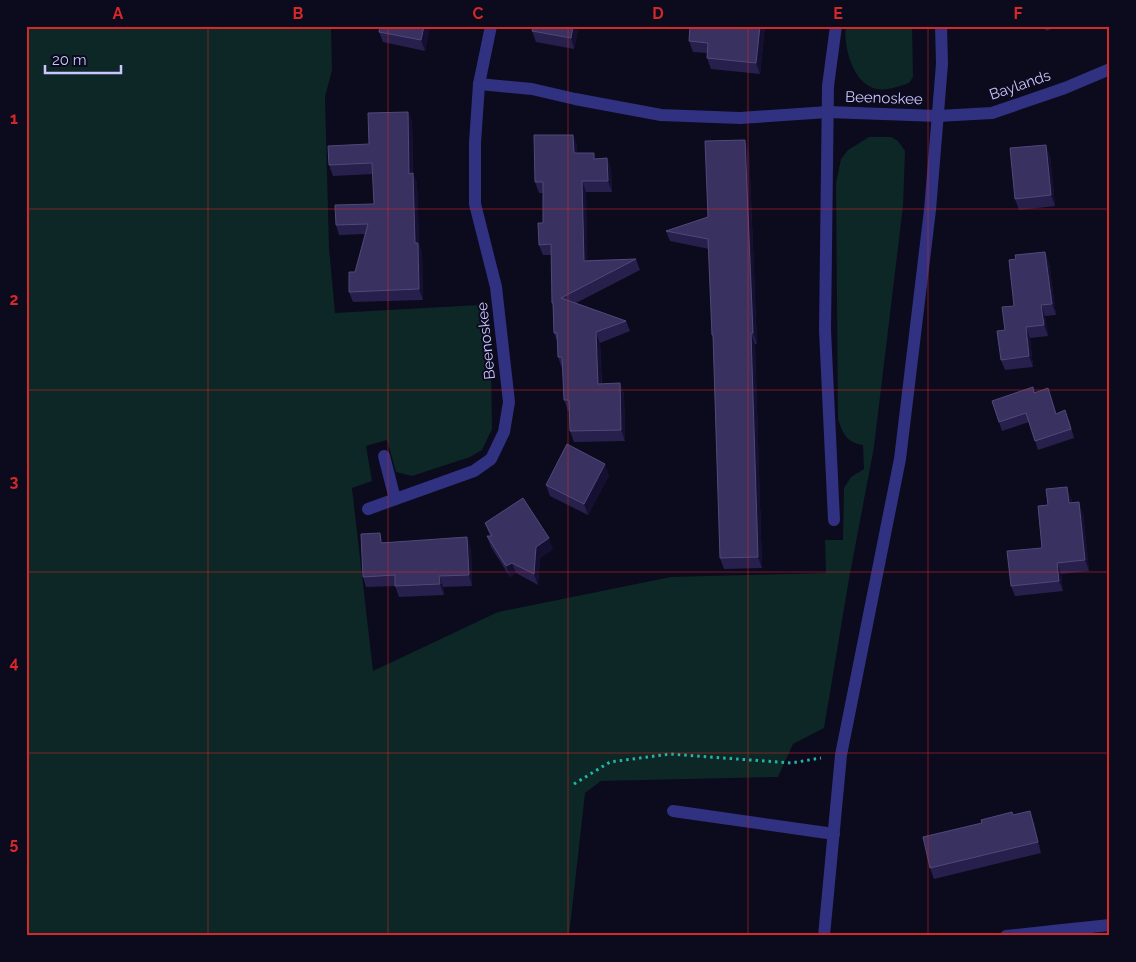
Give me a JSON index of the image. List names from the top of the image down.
{
  "streets": {
    "street": ["Baylands", "Beenoskee"]
  },
  "crossings": [
    ["Baylands", "Beenoskee"]
  ],
  "scale_bar": "20 m",
  "grid": {
    "columns": [
      "A",
      "B",
      "C",
      "D",
      "E",
      "F"
    ],
    "rows": [
      "1",
      "2",
      "3",
      "4",
      "5"
    ]
  }
}
